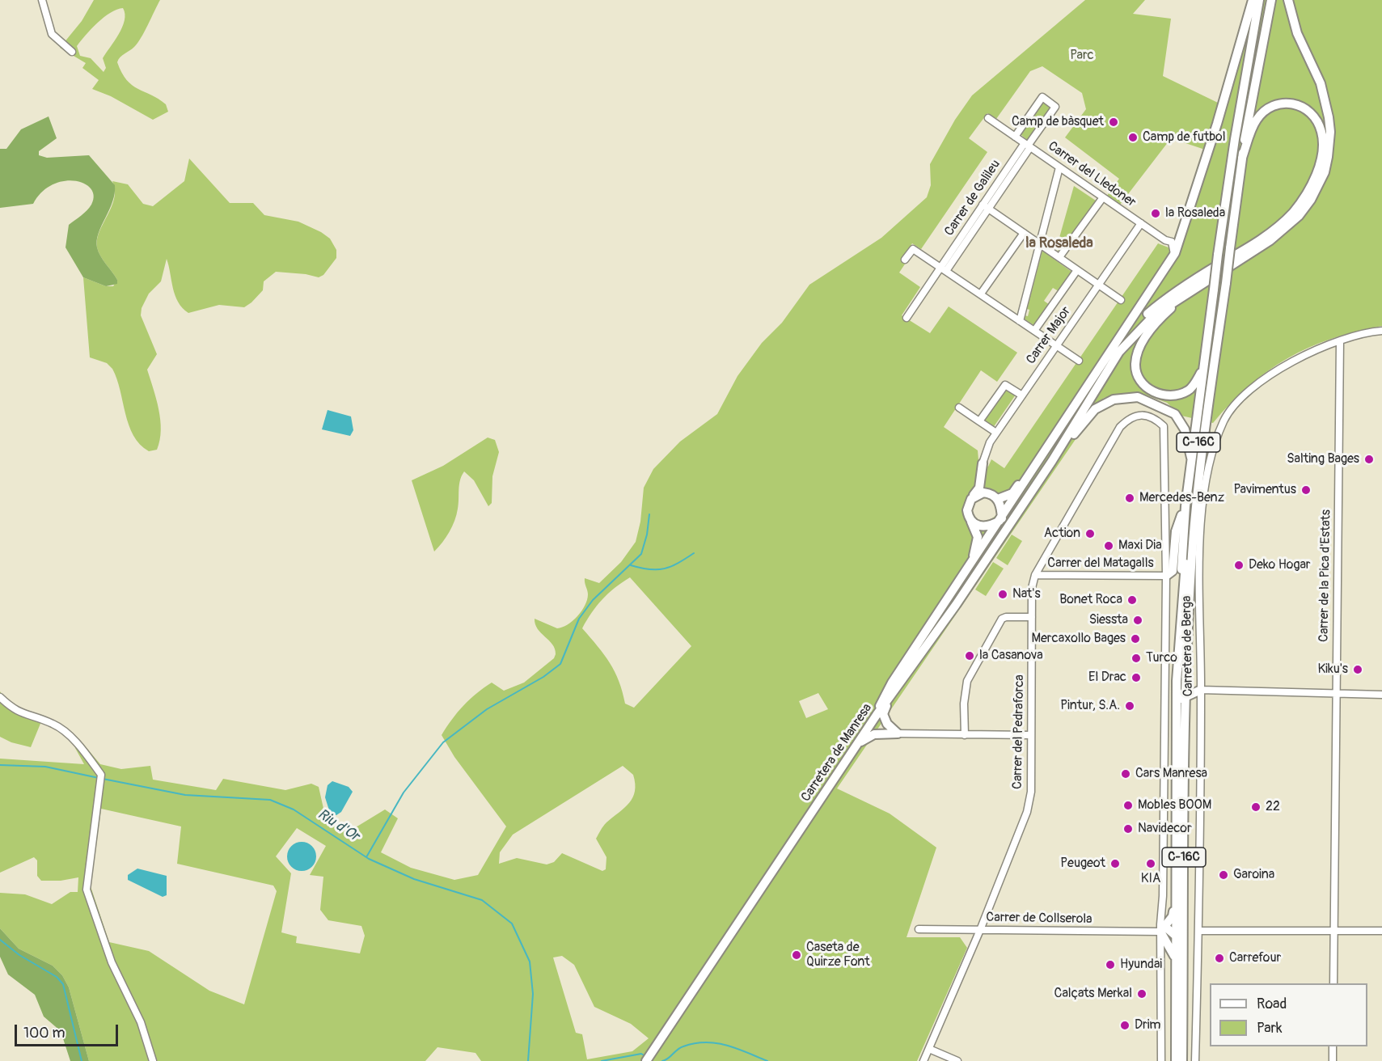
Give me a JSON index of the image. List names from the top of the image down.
{
  "streets": {
    "main road": ["C-16C", "Carretera de Manresa"],
    "street": [
      "Carrer del Lledoner",
      "Carrer de Galileu",
      "Carrer Major",
      "Carrer del Matagalls",
      "Carrer de la Pica d'Estats",
      "Carretera de Berga",
      "Carrer del Pedraforca",
      "Carrer de Collserola"
    ]
  },
  "crossings": [
    ["Carrer del Lledoner", "Carrer de Galileu"],
    ["Carrer del Lledoner", "Carrer Major"],
    ["Carrer del Matagalls", "Carretera de Berga"],
    ["Carrer del Matagalls", "Carrer del Pedraforca"],
    ["Carrer de la Pica d'Estats", "Carretera de Berga"],
    ["Carretera de Berga", "Carrer del Pedraforca"],
    ["Carretera de Berga", "Carrer de Collserola"],
    ["Carrer del Pedraforca", "Carrer de Collserola"]
  ],
  "districts": ["la Rosaleda"],
  "water": ["Riu d'Or"],
  "parks": ["Parc"],
  "places": [
    "Camp de bàsquet",
    "Camp de futbol",
    "la Rosaleda",
    "Salting Bages",
    "Pavimentus",
    "Mercedes-Benz",
    "Action",
    "Maxi Dia",
    "Deko Hogar",
    "Nat's",
    "Bonet Roca",
    "Siessta",
    "Mercaxollo Bages",
    "la Casanova",
    "Turco",
    "Kiku's",
    "El Drac",
    "Pintur, S.A.",
    "Cars Manresa",
    "Mobles BOOM",
    "22",
    "Navidecor",
    "Peugeot",
    "KIA",
    "Garoina",
    "Caseta de Quirze Font",
    "Carrefour",
    "Hyundai",
    "Calçats Merkal",
    "Drim"
  ],
  "legend": ["Road", "Park"],
  "scale_bar": "100 m"
}
